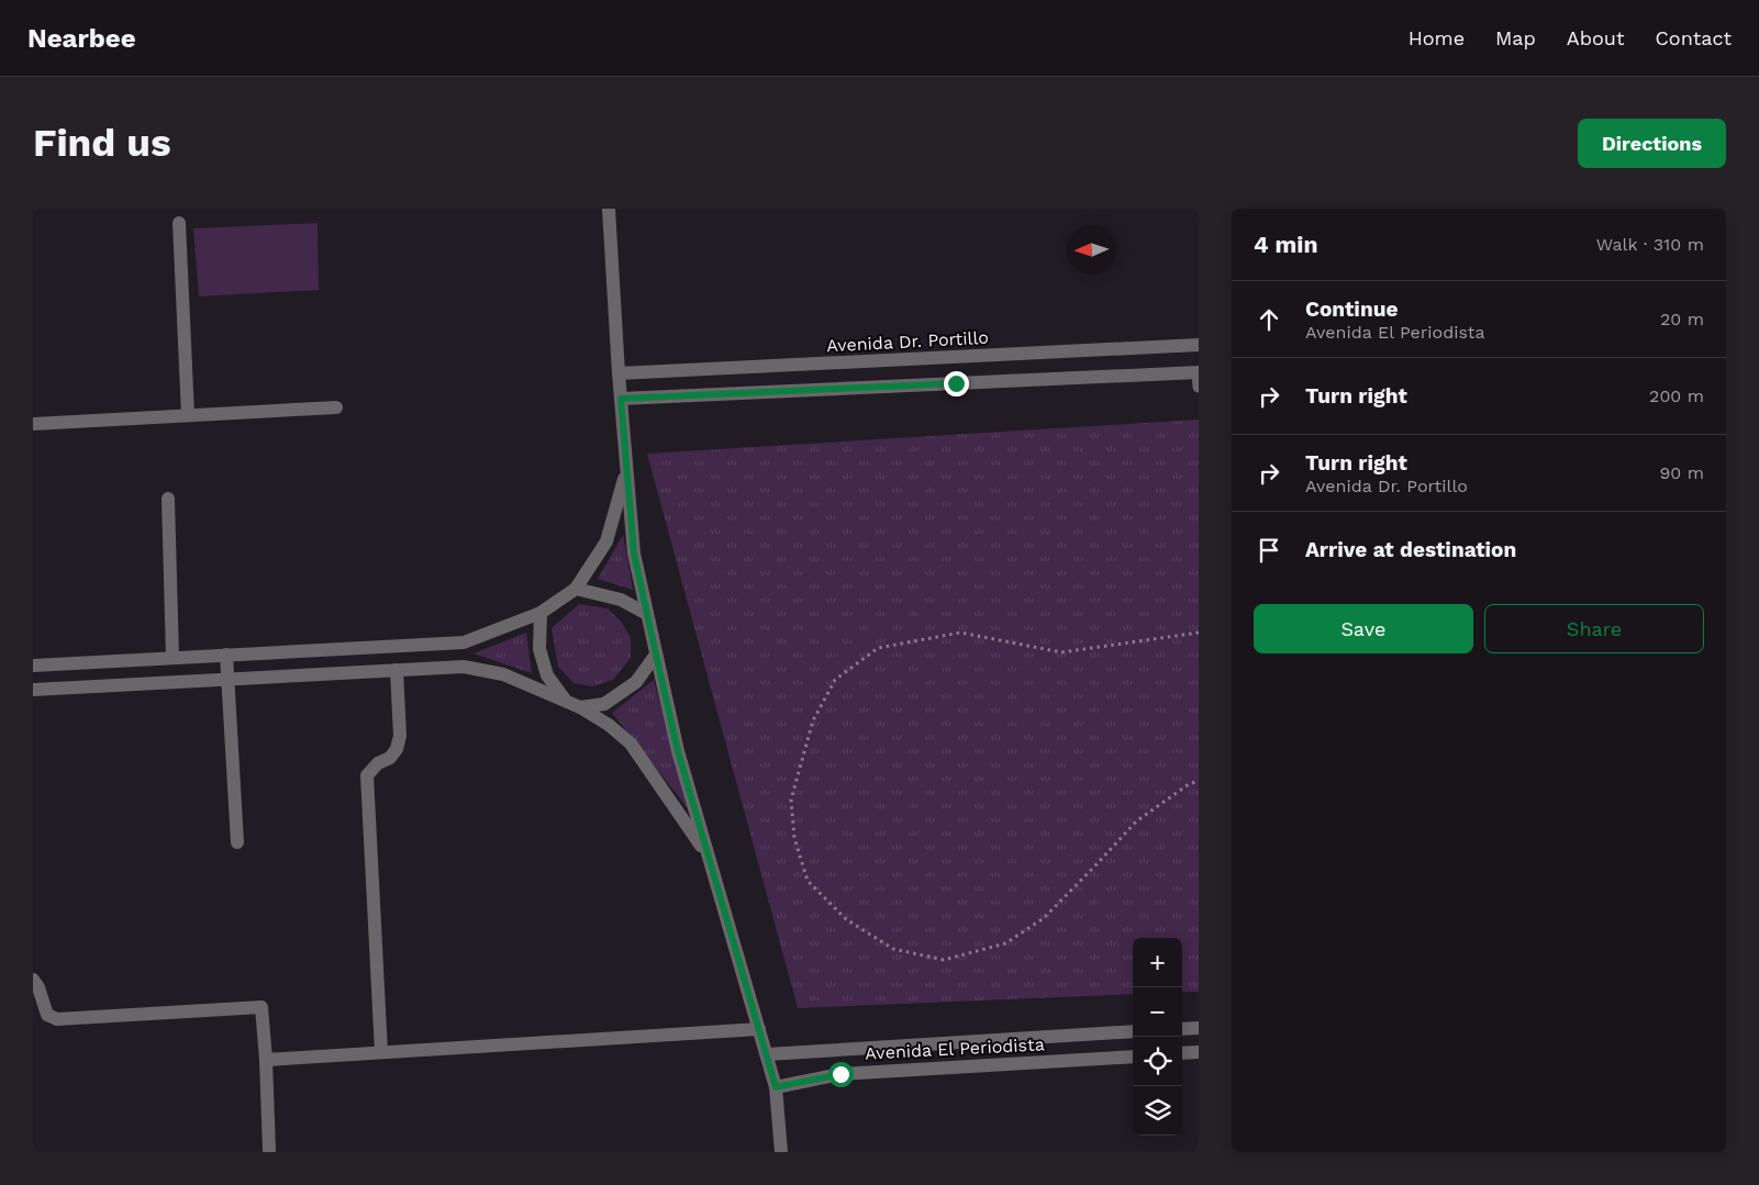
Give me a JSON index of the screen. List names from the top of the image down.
{
  "streets": {
    "street": ["Avenida Dr. Portillo", "Avenida El Periodista"]
  },
  "north": "left",
  "page": {
    "header": "Nearbee",
    "nav": [
      "Home",
      "Map",
      "About",
      "Contact"
    ],
    "buttons": [
      "Directions",
      ["Save", "Share"]
    ],
    "title": "Find us",
    "heading": ["4 min", "Walk · 310 m"],
    "list": [
      ["Continue", "Avenida El Periodista", "20 m"],
      ["Turn right", "200 m"],
      ["Turn right", "Avenida Dr. Portillo", "90 m"],
      "Arrive at destination"
    ],
    "map_buttons": ["+", "−"]
  }
}
